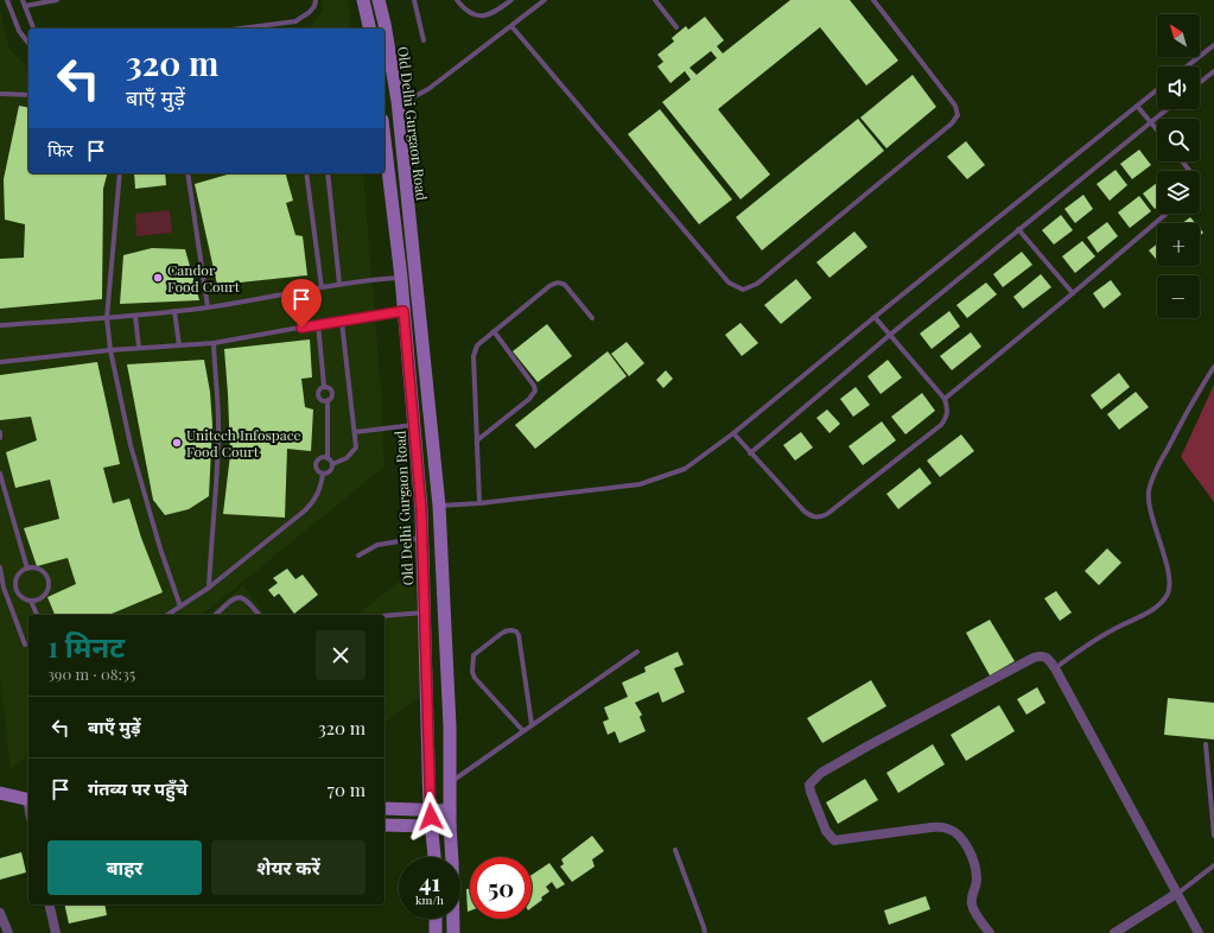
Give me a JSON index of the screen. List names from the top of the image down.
{
  "streets": {
    "main road": ["Old Delhi Gurgaon Road"]
  },
  "places": ["Candor Food Court", "Unitech Infospace Food Court"],
  "north": "top left",
  "page": {
    "map_buttons": ["+", "−"],
    "turn": ["320 m", "बाएँ मुड़ें"],
    "then": "फिर",
    "heading": ["1 मिनट", "390 m · 08:35"],
    "list": [
      {
        "name": "बाएँ मुड़ें",
        "value": "320 m"
      },
      {
        "name": "गंतव्य पर पहुँचे",
        "value": "70 m"
      }
    ],
    "buttons": ["बाहर", "शेयर करें"],
    "speed": "41 km/h",
    "limit": "50"
  }
}
